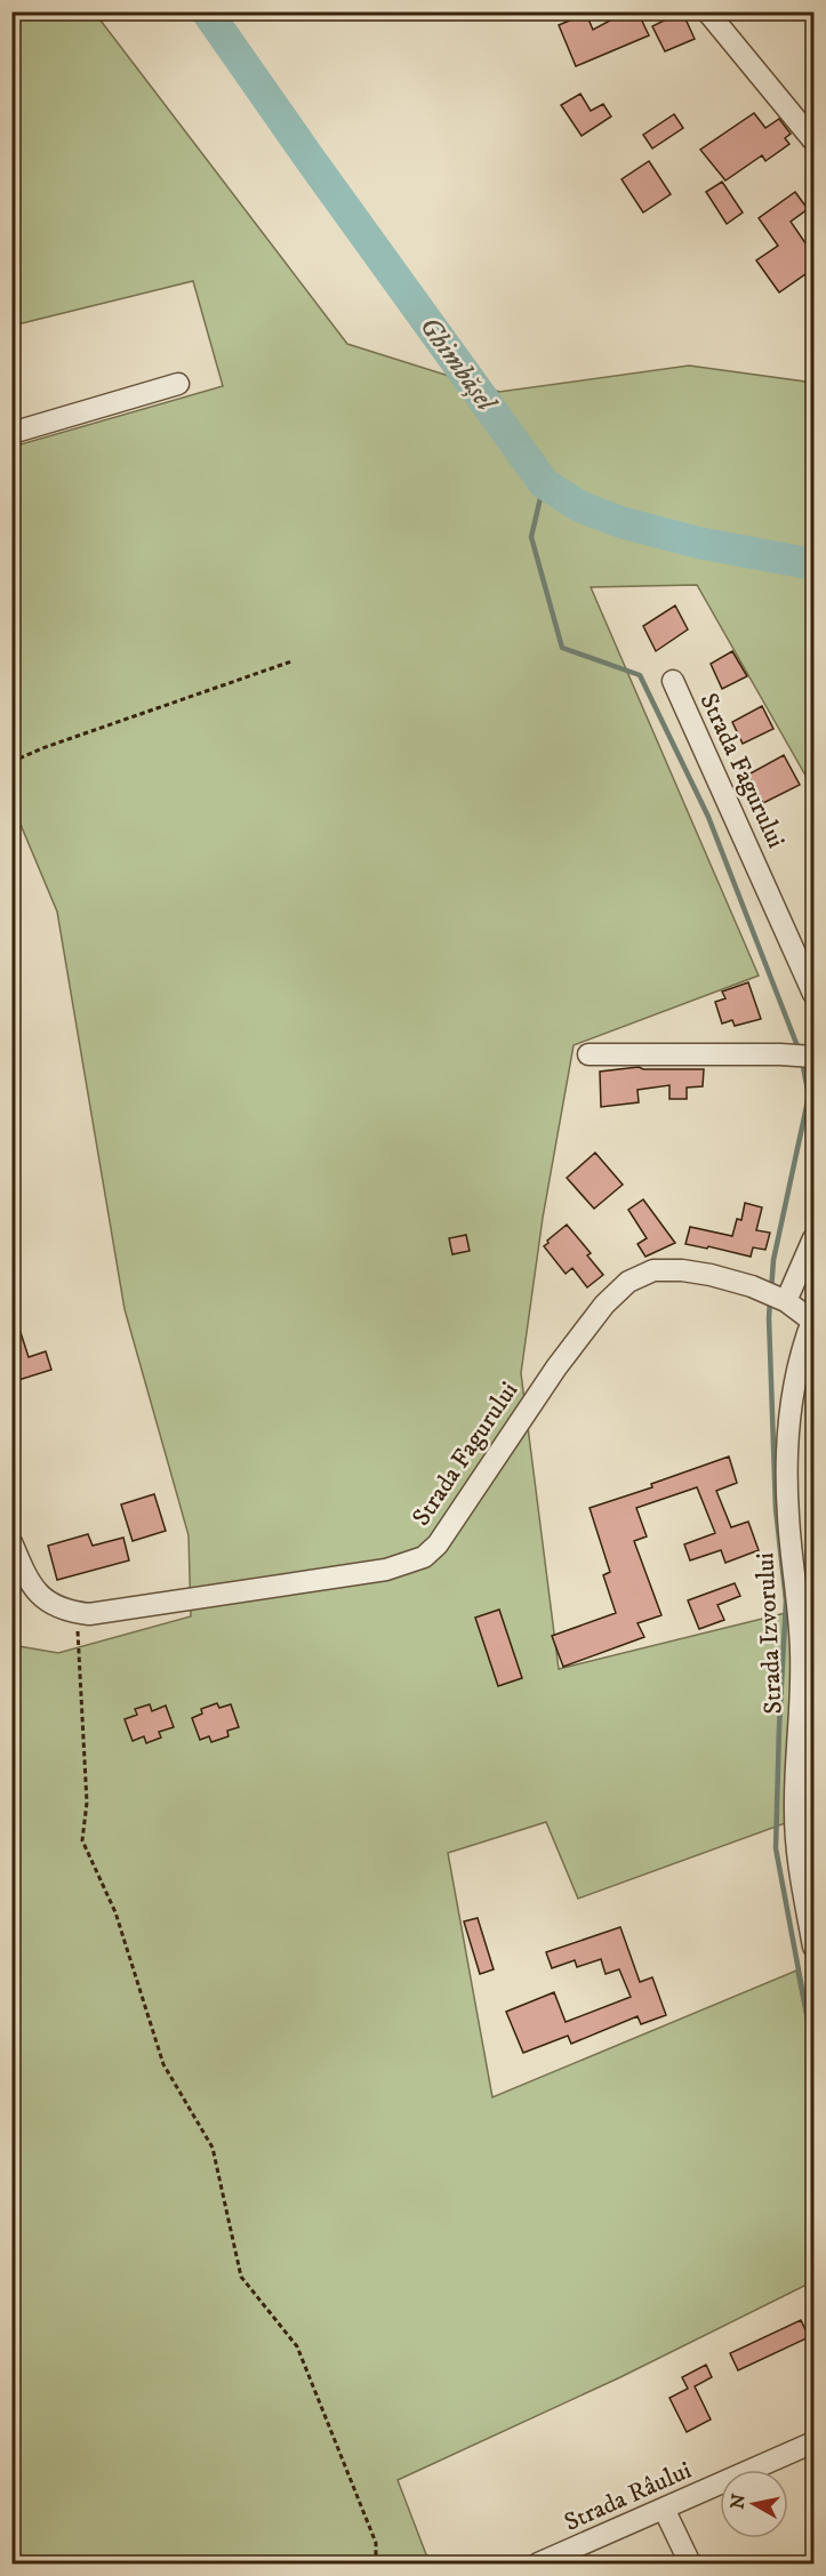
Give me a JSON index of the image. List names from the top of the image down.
{
  "streets": {
    "street": ["Strada Fagurului", "Strada Izvorului", "Strada Râului"]
  },
  "crossings": [
    ["Strada Fagurului", "Strada Izvorului"]
  ],
  "water": ["Ghimbășel"],
  "north": "left"
}
